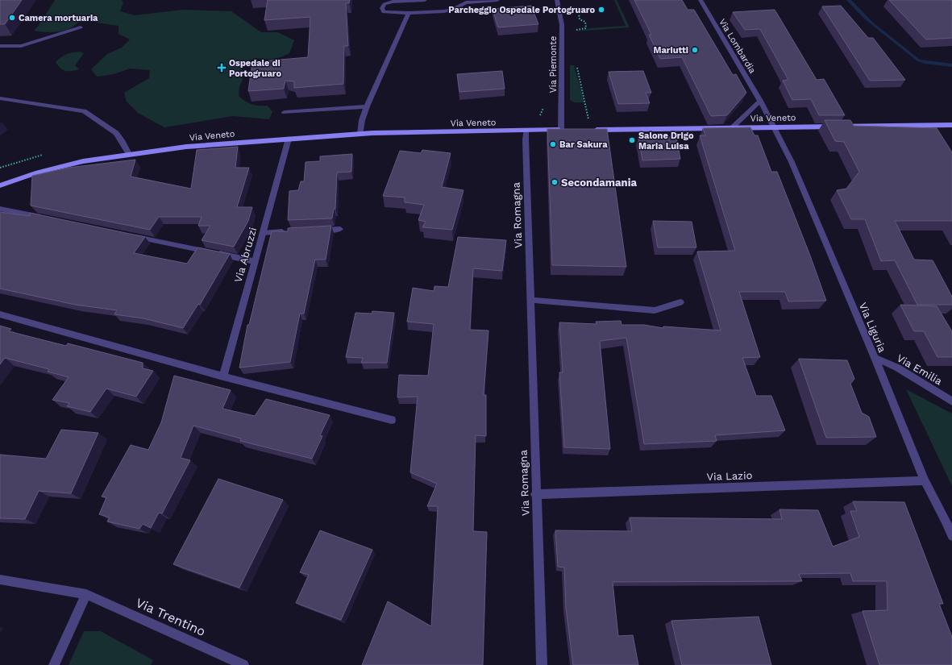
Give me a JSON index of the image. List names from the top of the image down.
{
  "streets": {
    "main road": ["Via Veneto"],
    "street": [
      "Via Lombardia",
      "Via Piemonte",
      "Via Romagna",
      "Via Abruzzi",
      "Via Liguria",
      "Via Emilia",
      "Via Lazio",
      "Via Trentino"
    ]
  },
  "crossings": [
    ["Via Lombardia", "Via Veneto"],
    ["Via Lombardia", "Via Liguria"],
    ["Via Piemonte", "Via Veneto"],
    ["Via Veneto", "Via Romagna"],
    ["Via Veneto", "Via Abruzzi"],
    ["Via Veneto", "Via Liguria"],
    ["Via Romagna", "Via Lazio"],
    ["Via Liguria", "Via Emilia"],
    ["Via Liguria", "Via Lazio"]
  ],
  "places": {
    "other": [
      "Parcheggio Ospedale Portogruaro",
      "Camera mortuaria",
      "Mariutti",
      "Salone Drigo Maria Luisa",
      "Bar Sakura",
      "Secondamania"
    ],
    "health": ["Ospedale di Portogruaro"]
  }
}
